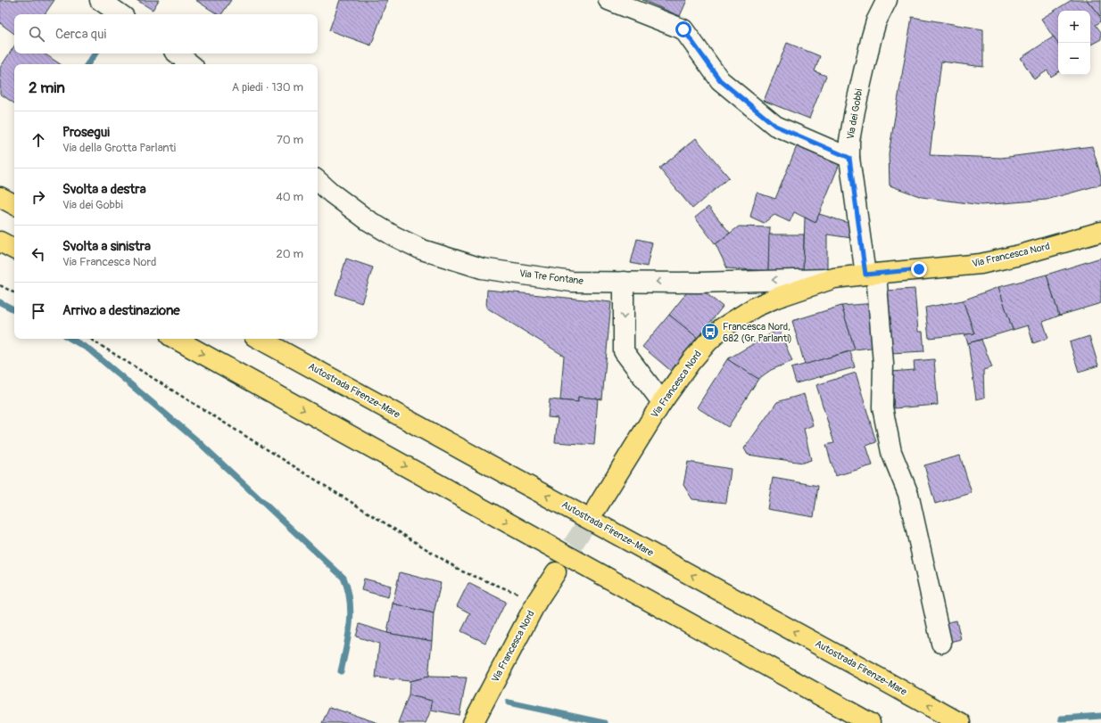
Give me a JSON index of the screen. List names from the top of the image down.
{
  "streets": {
    "main road": ["Via Francesca Nord", "Autostrada Firenze-Mare"],
    "street": ["Via dei Gobbi", "Via Tre Fontane"]
  },
  "crossings": [
    ["Via dei Gobbi", "Via Francesca Nord"],
    ["Via Francesca Nord", "Via Tre Fontane"]
  ],
  "one_way": ["Via Tre Fontane"],
  "places": {
    "bus stop": ["Francesca Nord, 682 (Gr. Parlanti)"]
  },
  "page": {
    "map_buttons": ["+", "−"],
    "search": "Cerca qui",
    "heading": ["2 min", "A piedi · 130 m"],
    "list": [
      ["Prosegui", "Via della Grotta Parlanti", "70 m"],
      ["Svolta a destra", "Via dei Gobbi", "40 m"],
      ["Svolta a sinistra", "Via Francesca Nord", "20 m"],
      "Arrivo a destinazione"
    ]
  }
}
